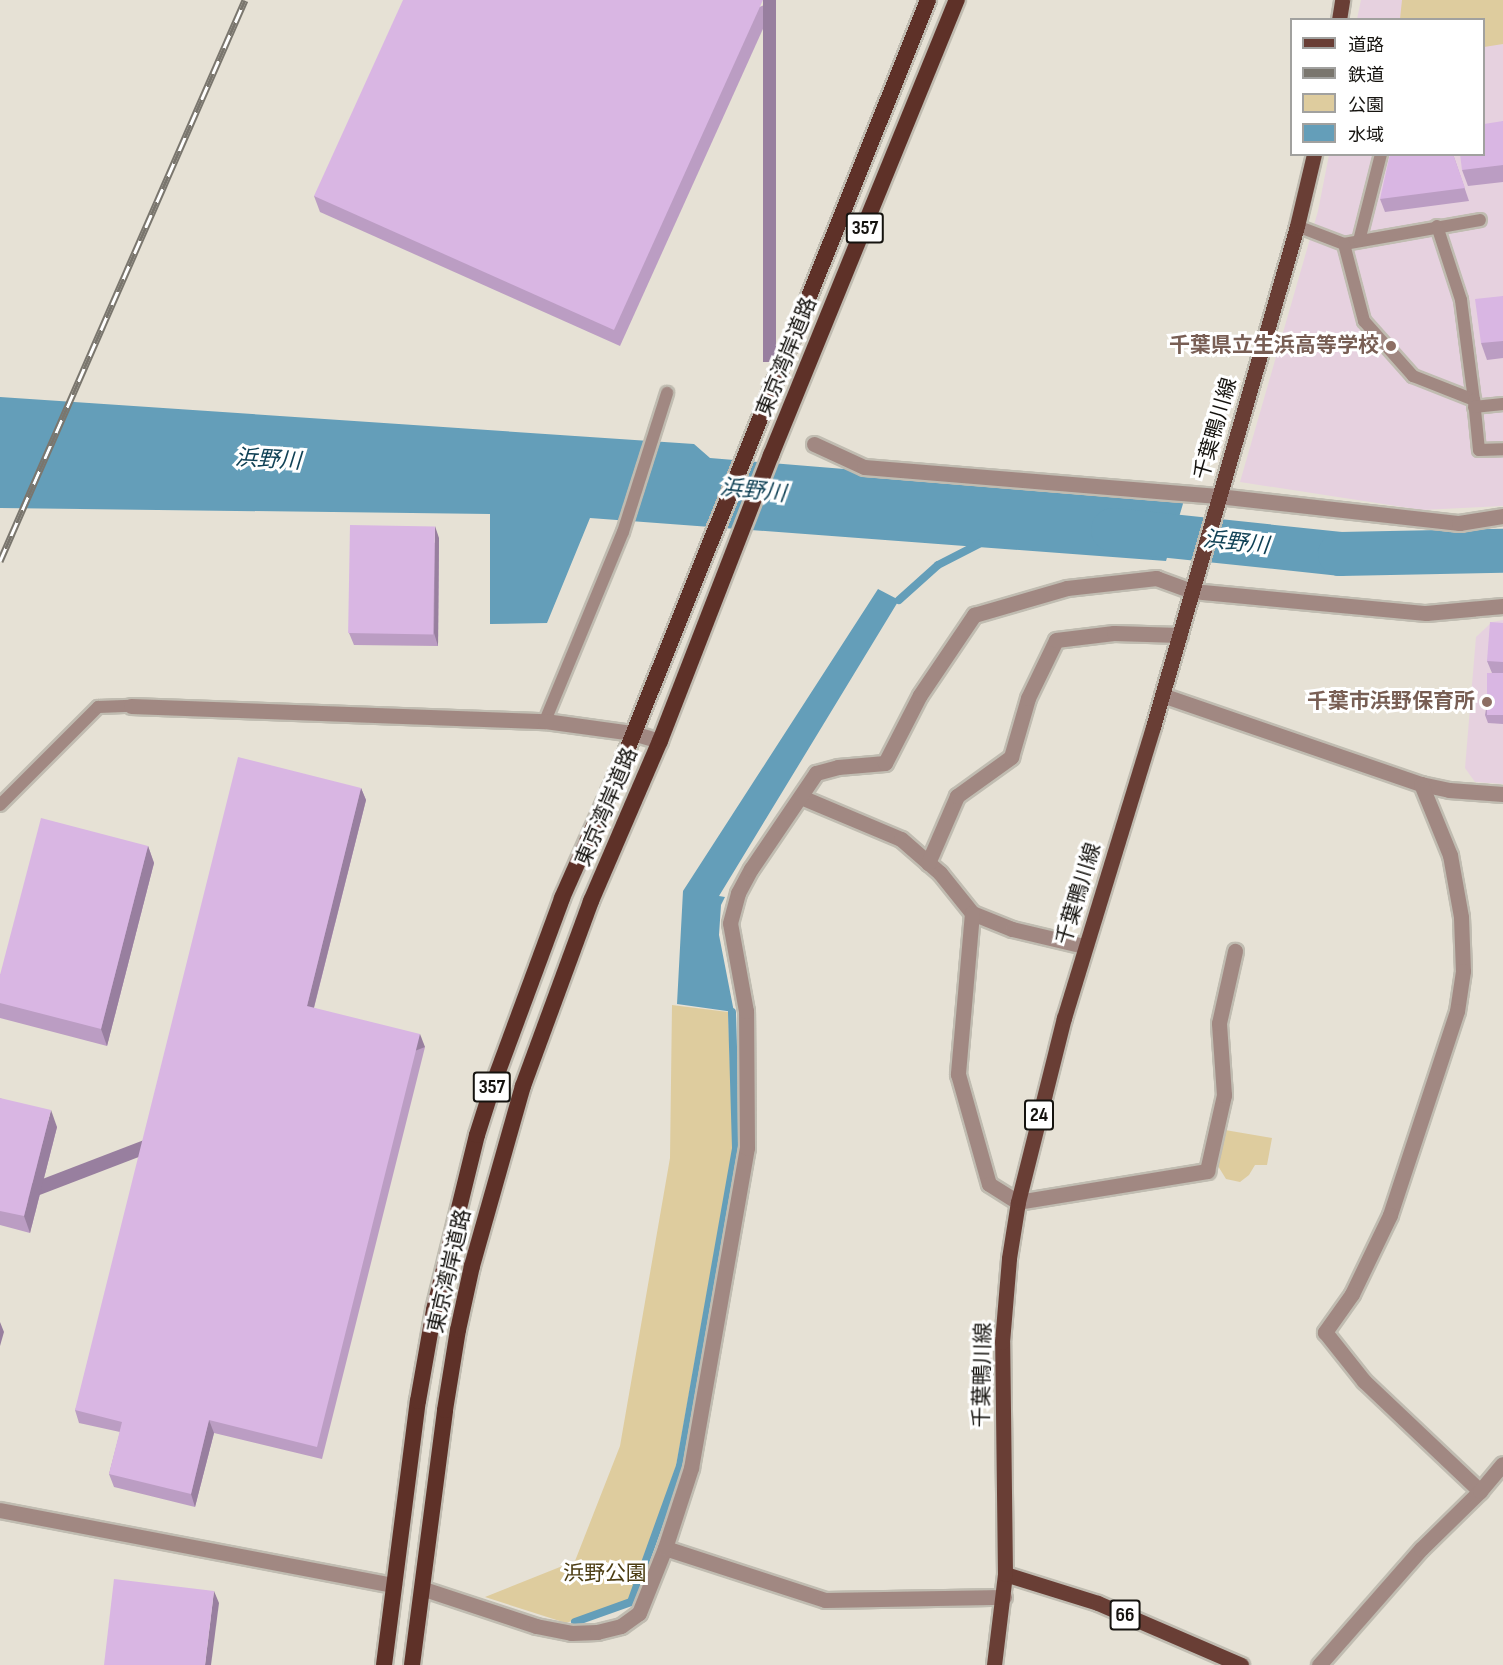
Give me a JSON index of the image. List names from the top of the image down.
{
  "streets": {
    "highway": ["357", "東京湾岸道路"],
    "main road": ["千葉鴨川線", "24", "66"]
  },
  "crossings": [
    ["千葉鴨川線", "66"]
  ],
  "water": ["浜野川"],
  "parks": ["浜野公園"],
  "places": ["千葉県立生浜高等学校", "千葉市浜野保育所"],
  "legend": [
    "道路",
    "鉄道",
    "公園",
    "水域"
  ]
}
